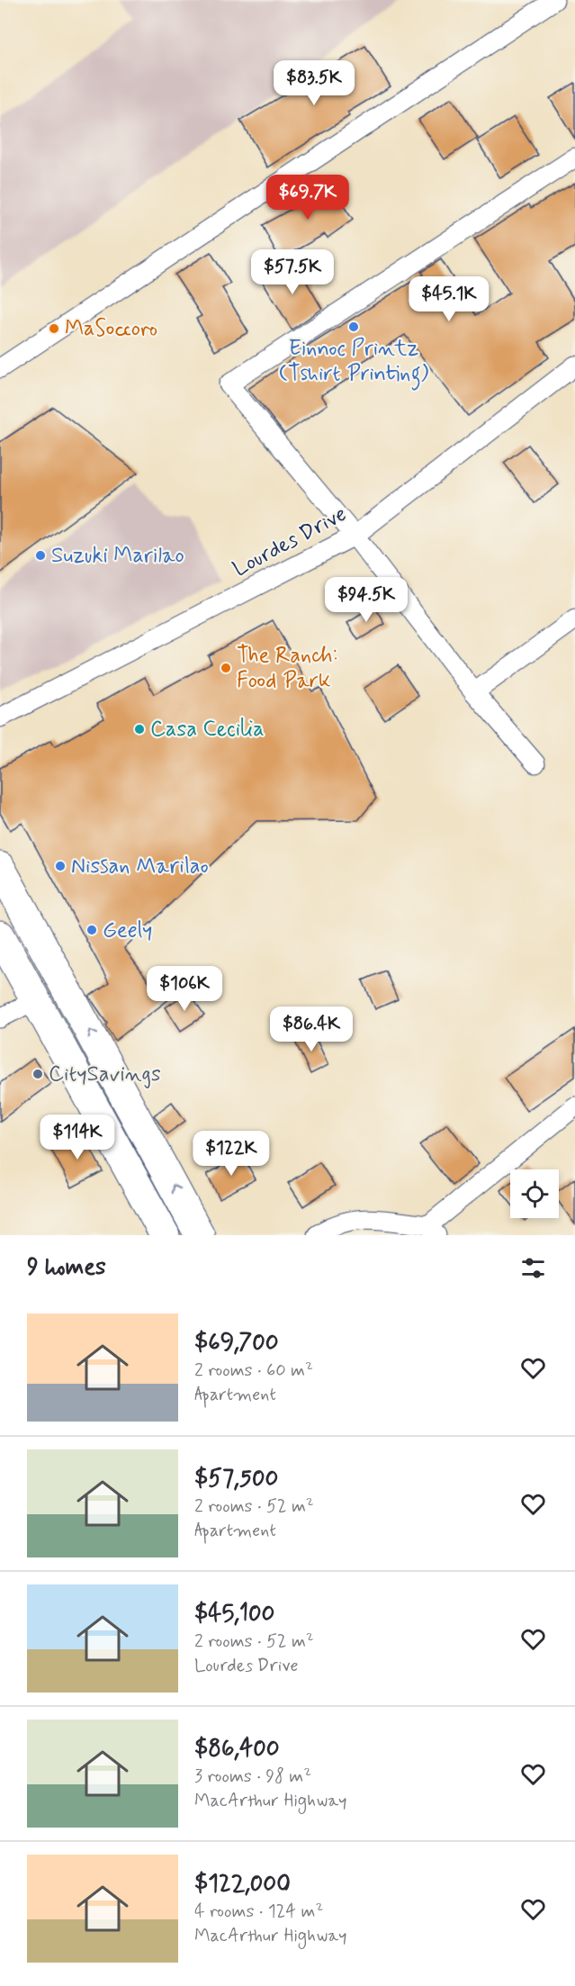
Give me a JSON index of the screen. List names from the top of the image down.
{
  "streets": {
    "street": ["Lourdes Drive"]
  },
  "places": [
    "Einnoc Printz (Tshirt Printing)",
    "MaSoccoro",
    "Suzuki Marilao",
    "The Ranch: Food Park",
    "Casa Cecilia",
    "Nissan Marilao",
    "Geely",
    "CitySavings"
  ],
  "page": {
    "price": [
      "$83.5K",
      "$69.7K",
      "$57.5K",
      "$45.1K",
      "$94.5K",
      "$106K",
      "$86.4K",
      "$114K",
      "$122K"
    ],
    "heading": "9 homes",
    "list": [
      {
        "name": "$69,700",
        "note": "2 rooms · 60 m² · Apartment"
      },
      {
        "name": "$57,500",
        "note": "2 rooms · 52 m² · Apartment"
      },
      {
        "name": "$45,100",
        "note": "2 rooms · 52 m² · Lourdes Drive"
      },
      {
        "name": "$86,400",
        "note": "3 rooms · 98 m² · MacArthur Highway"
      },
      {
        "name": "$122,000",
        "note": "4 rooms · 124 m² · MacArthur Highway"
      }
    ]
  }
}
